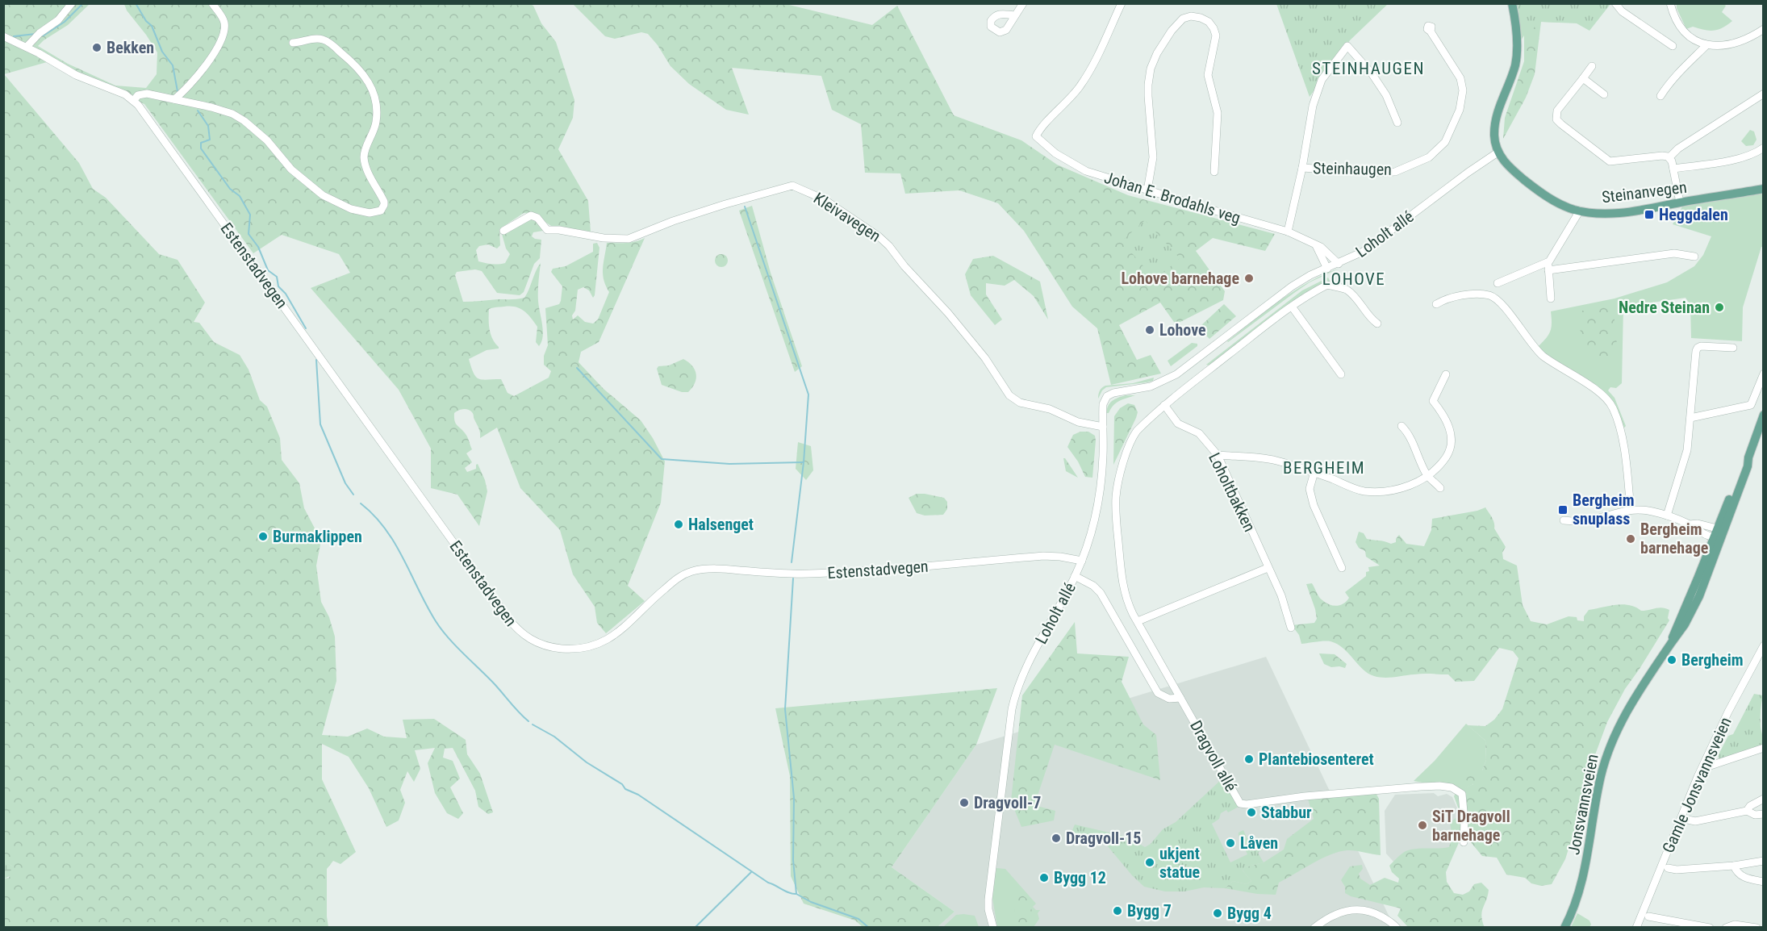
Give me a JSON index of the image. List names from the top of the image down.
{
  "streets": {
    "main road": ["Steinanvegen", "Jonsvannsveien"],
    "street": [
      "Steinhaugen",
      "Johan E. Brodahls veg",
      "Kleivavegen",
      "Loholt allé",
      "Estenstadvegen",
      "Loholtbakken",
      "Dragvoll allé",
      "Gamle Jonsvannsveien"
    ]
  },
  "crossings": [
    ["Steinhaugen", "Johan E. Brodahls veg"],
    ["Steinanvegen", "Loholt allé"],
    ["Johan E. Brodahls veg", "Loholt allé"],
    ["Kleivavegen", "Loholt allé"],
    ["Loholt allé", "Estenstadvegen"],
    ["Loholtbakken", "Dragvoll allé"]
  ],
  "districts": ["STEINHAUGEN", "LOHOVE", "BERGHEIM"],
  "places": {
    "other": [
      "Bekken",
      "Lohove barnehage",
      "Nedre Steinan",
      "Lohove",
      "Halsenget",
      "Burmaklippen",
      "Bergheim barnehage",
      "Bergheim",
      "Plantebiosenteret",
      "Dragvoll-7",
      "Stabbur",
      "SiT Dragvoll barnehage",
      "Dragvoll-15",
      "Låven",
      "ukjent statue",
      "Bygg 12",
      "Bygg 7",
      "Bygg 4"
    ],
    "transit": ["Heggdalen", "Bergheim snuplass"]
  }
}
